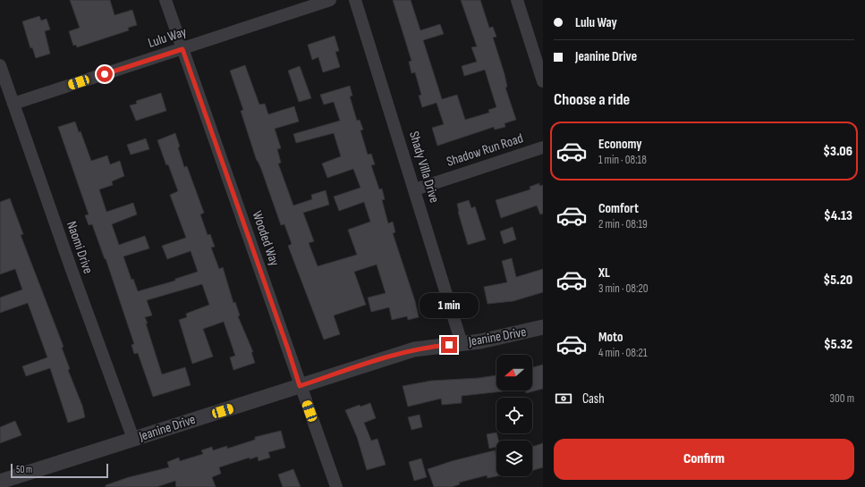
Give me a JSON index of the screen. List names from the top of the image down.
{
  "streets": {
    "street": [
      "Lulu Way",
      "Shadow Run Road",
      "Shady Villa Drive",
      "Wooded Way",
      "Naomi Drive",
      "Jeanine Drive"
    ]
  },
  "crossings": [
    ["Lulu Way", "Wooded Way"],
    ["Lulu Way", "Naomi Drive"],
    ["Shadow Run Road", "Shady Villa Drive"],
    ["Shady Villa Drive", "Jeanine Drive"],
    ["Wooded Way", "Jeanine Drive"],
    ["Naomi Drive", "Jeanine Drive"]
  ],
  "scale_bar": "50 m",
  "north": "left",
  "page": {
    "banner": ["Lulu Way", "Jeanine Drive"],
    "heading": "Choose a ride",
    "list": [
      {
        "name": "Economy",
        "note": "1 min · 08:18",
        "value": "$3.06"
      },
      {
        "name": "Comfort",
        "note": "2 min · 08:19",
        "value": "$4.13"
      },
      {
        "name": "XL",
        "note": "3 min · 08:20",
        "value": "$5.20"
      },
      {
        "name": "Moto",
        "note": "4 min · 08:21",
        "value": "$5.32"
      }
    ],
    "bubble": "1 min",
    "pay": ["Cash", "300 m"],
    "buttons": "Confirm",
    "scale": "50 m"
  }
}
